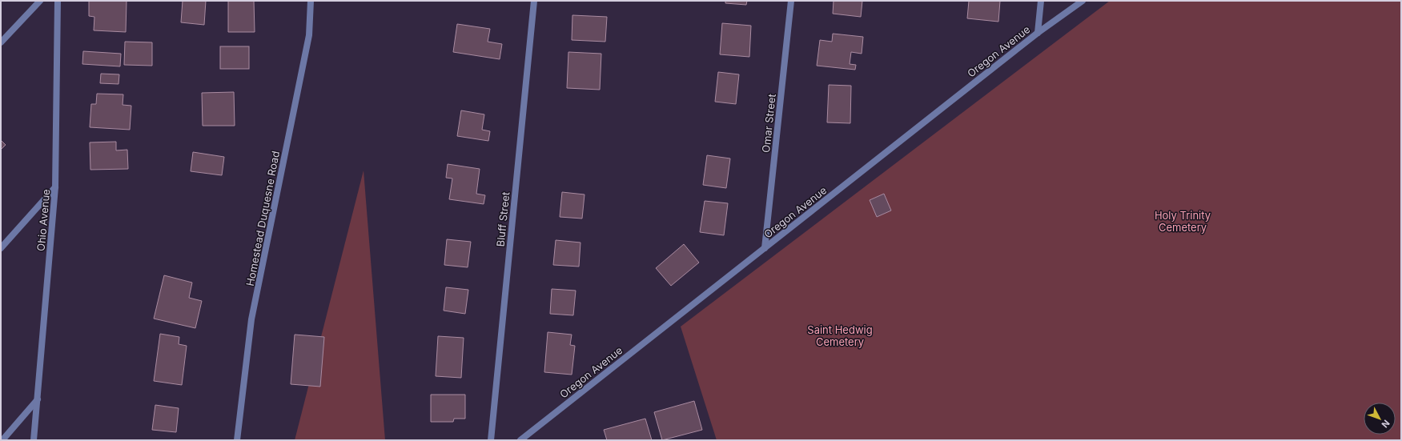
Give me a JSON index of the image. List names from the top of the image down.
{
  "streets": {
    "street": [
      "Oregon Avenue",
      "Omar Street",
      "Homestead Duquesne Road",
      "Bluff Street",
      "Ohio Avenue"
    ]
  },
  "crossings": [
    ["Oregon Avenue", "Omar Street"]
  ],
  "parks": ["Holy Trinity Cemetery", "Saint Hedwig Cemetery"],
  "north": "bottom right"
}
